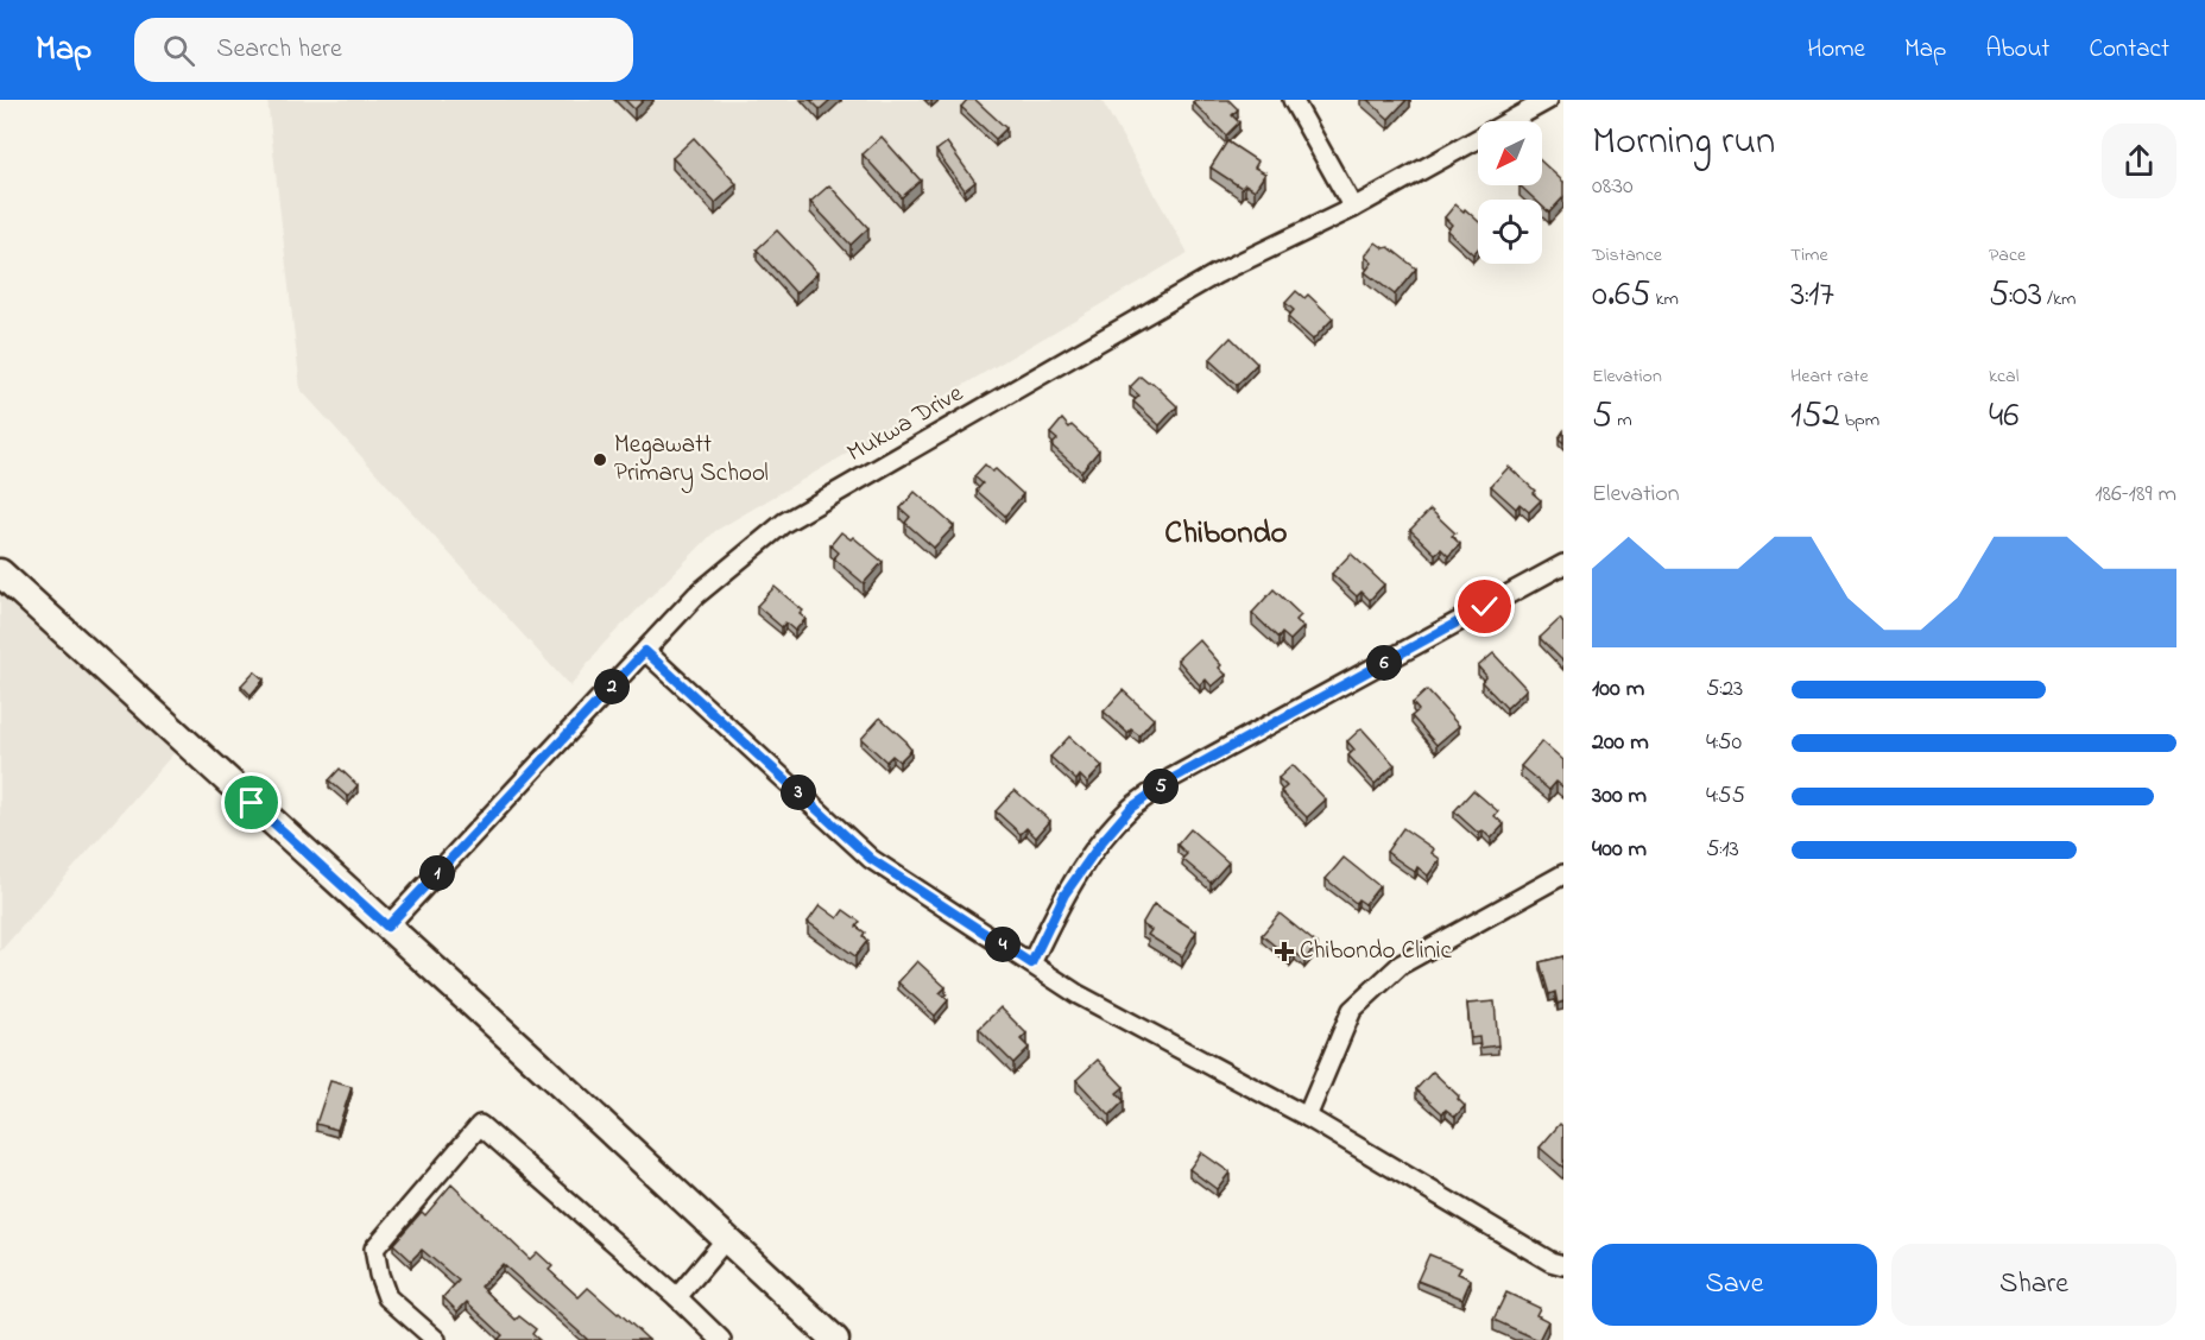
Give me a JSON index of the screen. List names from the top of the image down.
{
  "streets": {
    "street": ["Mukwa Drive"]
  },
  "districts": ["Chibondo"],
  "places": {
    "other": ["Megawatt Primary School"],
    "health": ["Chibondo Clinic"]
  },
  "north": "bottom left",
  "page": {
    "header": "Map",
    "search": "Search here",
    "nav": [
      "Home",
      "Map",
      "About",
      "Contact"
    ],
    "heading": ["Morning run", "08:30"],
    "stats": [
      ["Distance", "0.65 km"],
      ["Time", "3:17"],
      ["Pace", "5:03 /km"],
      ["Elevation", "5 m"],
      ["Heart rate", "152 bpm"],
      ["kcal", "46"]
    ],
    "chart": ["Elevation", "186–189 m"],
    "pins": [
      "6",
      "2",
      "5",
      "3",
      "1",
      "4"
    ],
    "list": [
      {
        "name": "100 m",
        "note": "5:23"
      },
      {
        "name": "200 m",
        "note": "4:50"
      },
      {
        "name": "300 m",
        "note": "4:55"
      },
      {
        "name": "400 m",
        "note": "5:13"
      }
    ],
    "buttons": ["Save", "Share"]
  }
}
